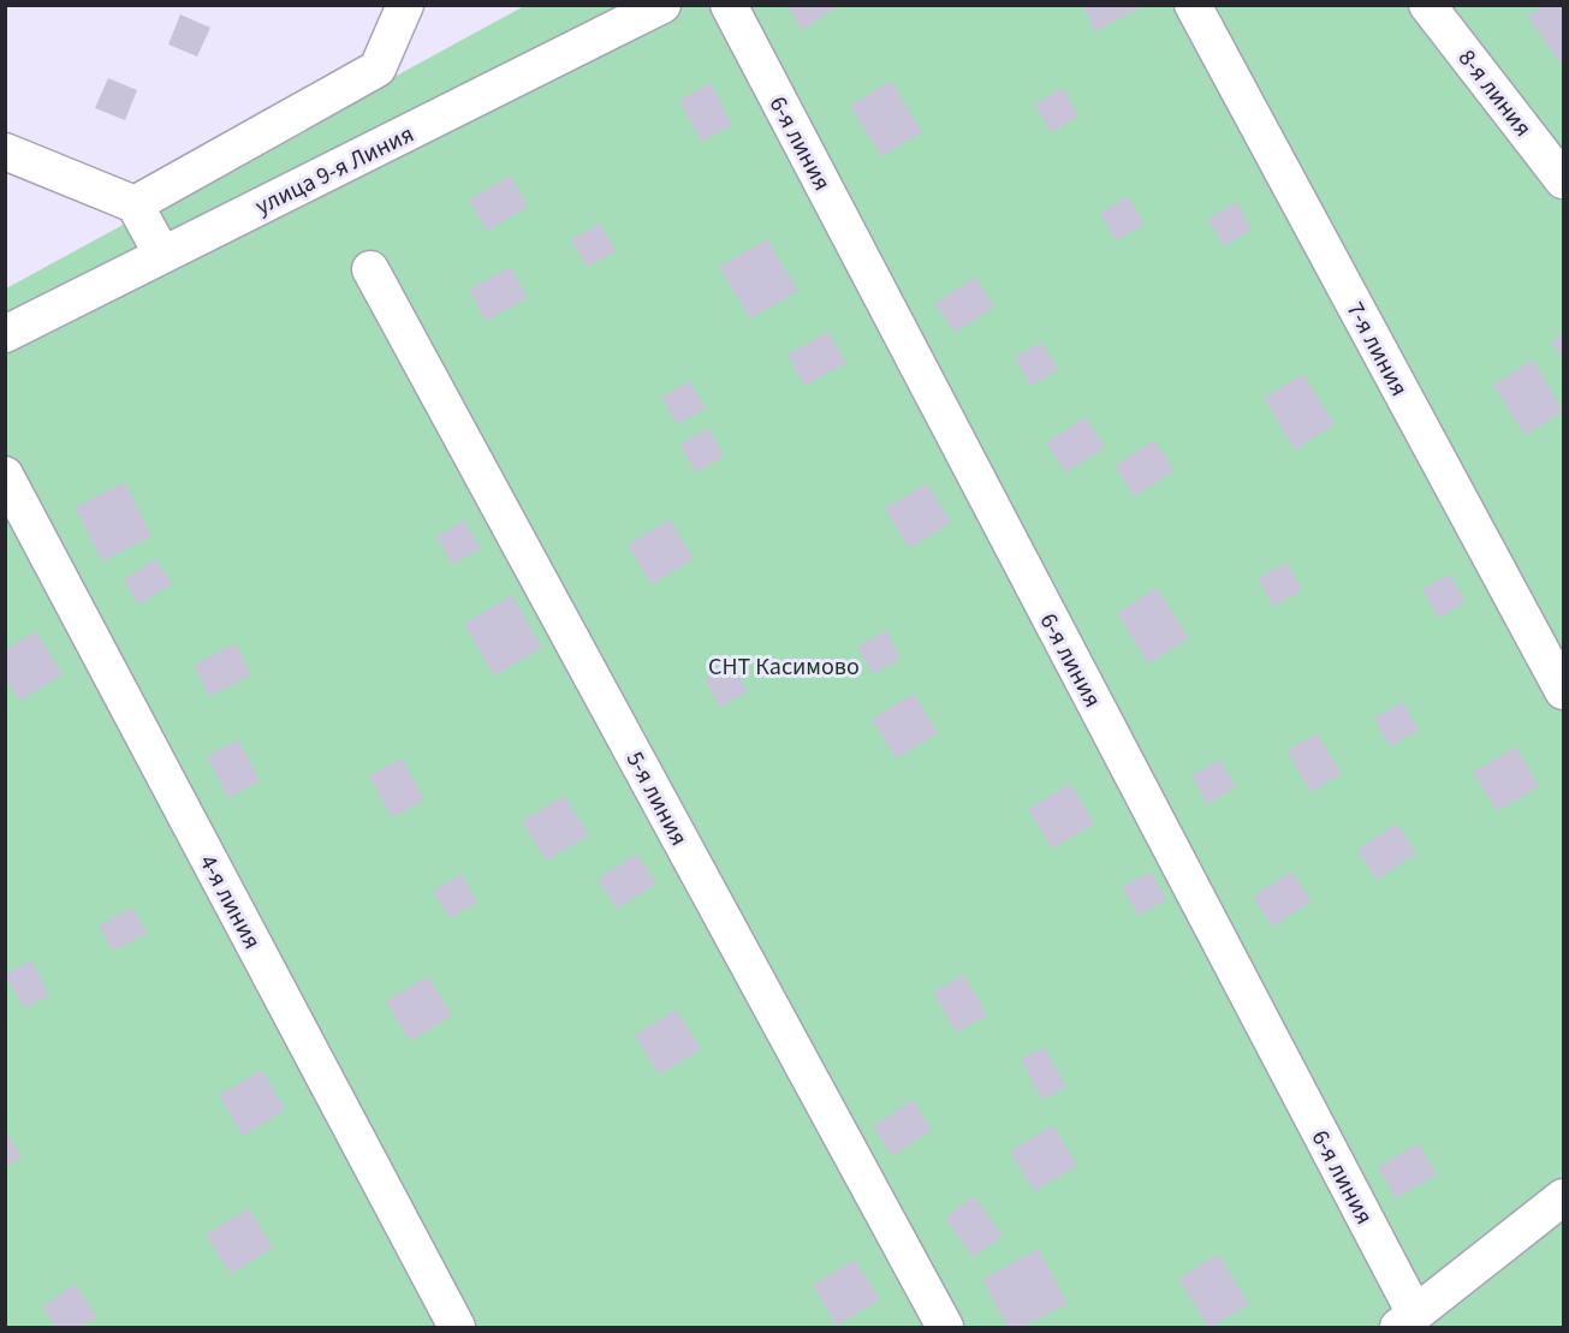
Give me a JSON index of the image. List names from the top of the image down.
{
  "streets": {
    "street": [
      "8-я линия",
      "6-я линия",
      "улица 9-я Линия",
      "7-я линия",
      "5-я линия",
      "4-я линия"
    ]
  },
  "parks": ["СНТ Касимово"]
}
